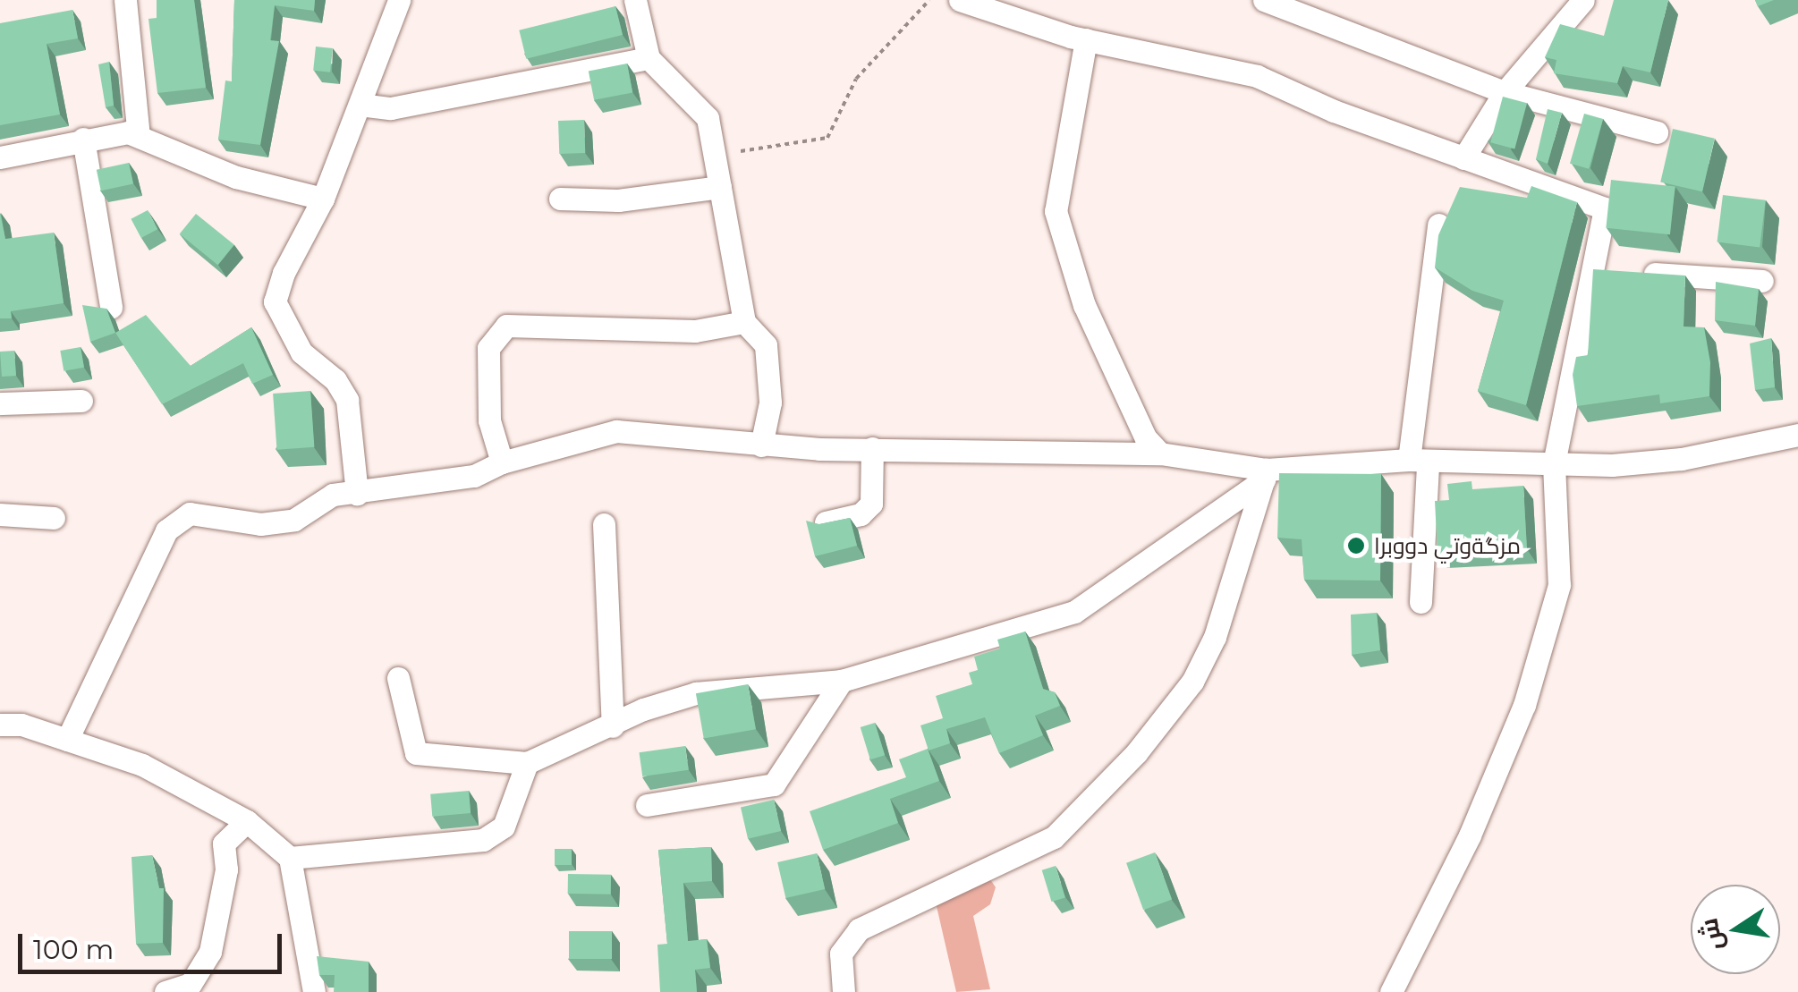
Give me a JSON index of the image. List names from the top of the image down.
{
  "places": ["مزگةوتي دووبرا"],
  "scale_bar": "100 m",
  "north": "left"
}
